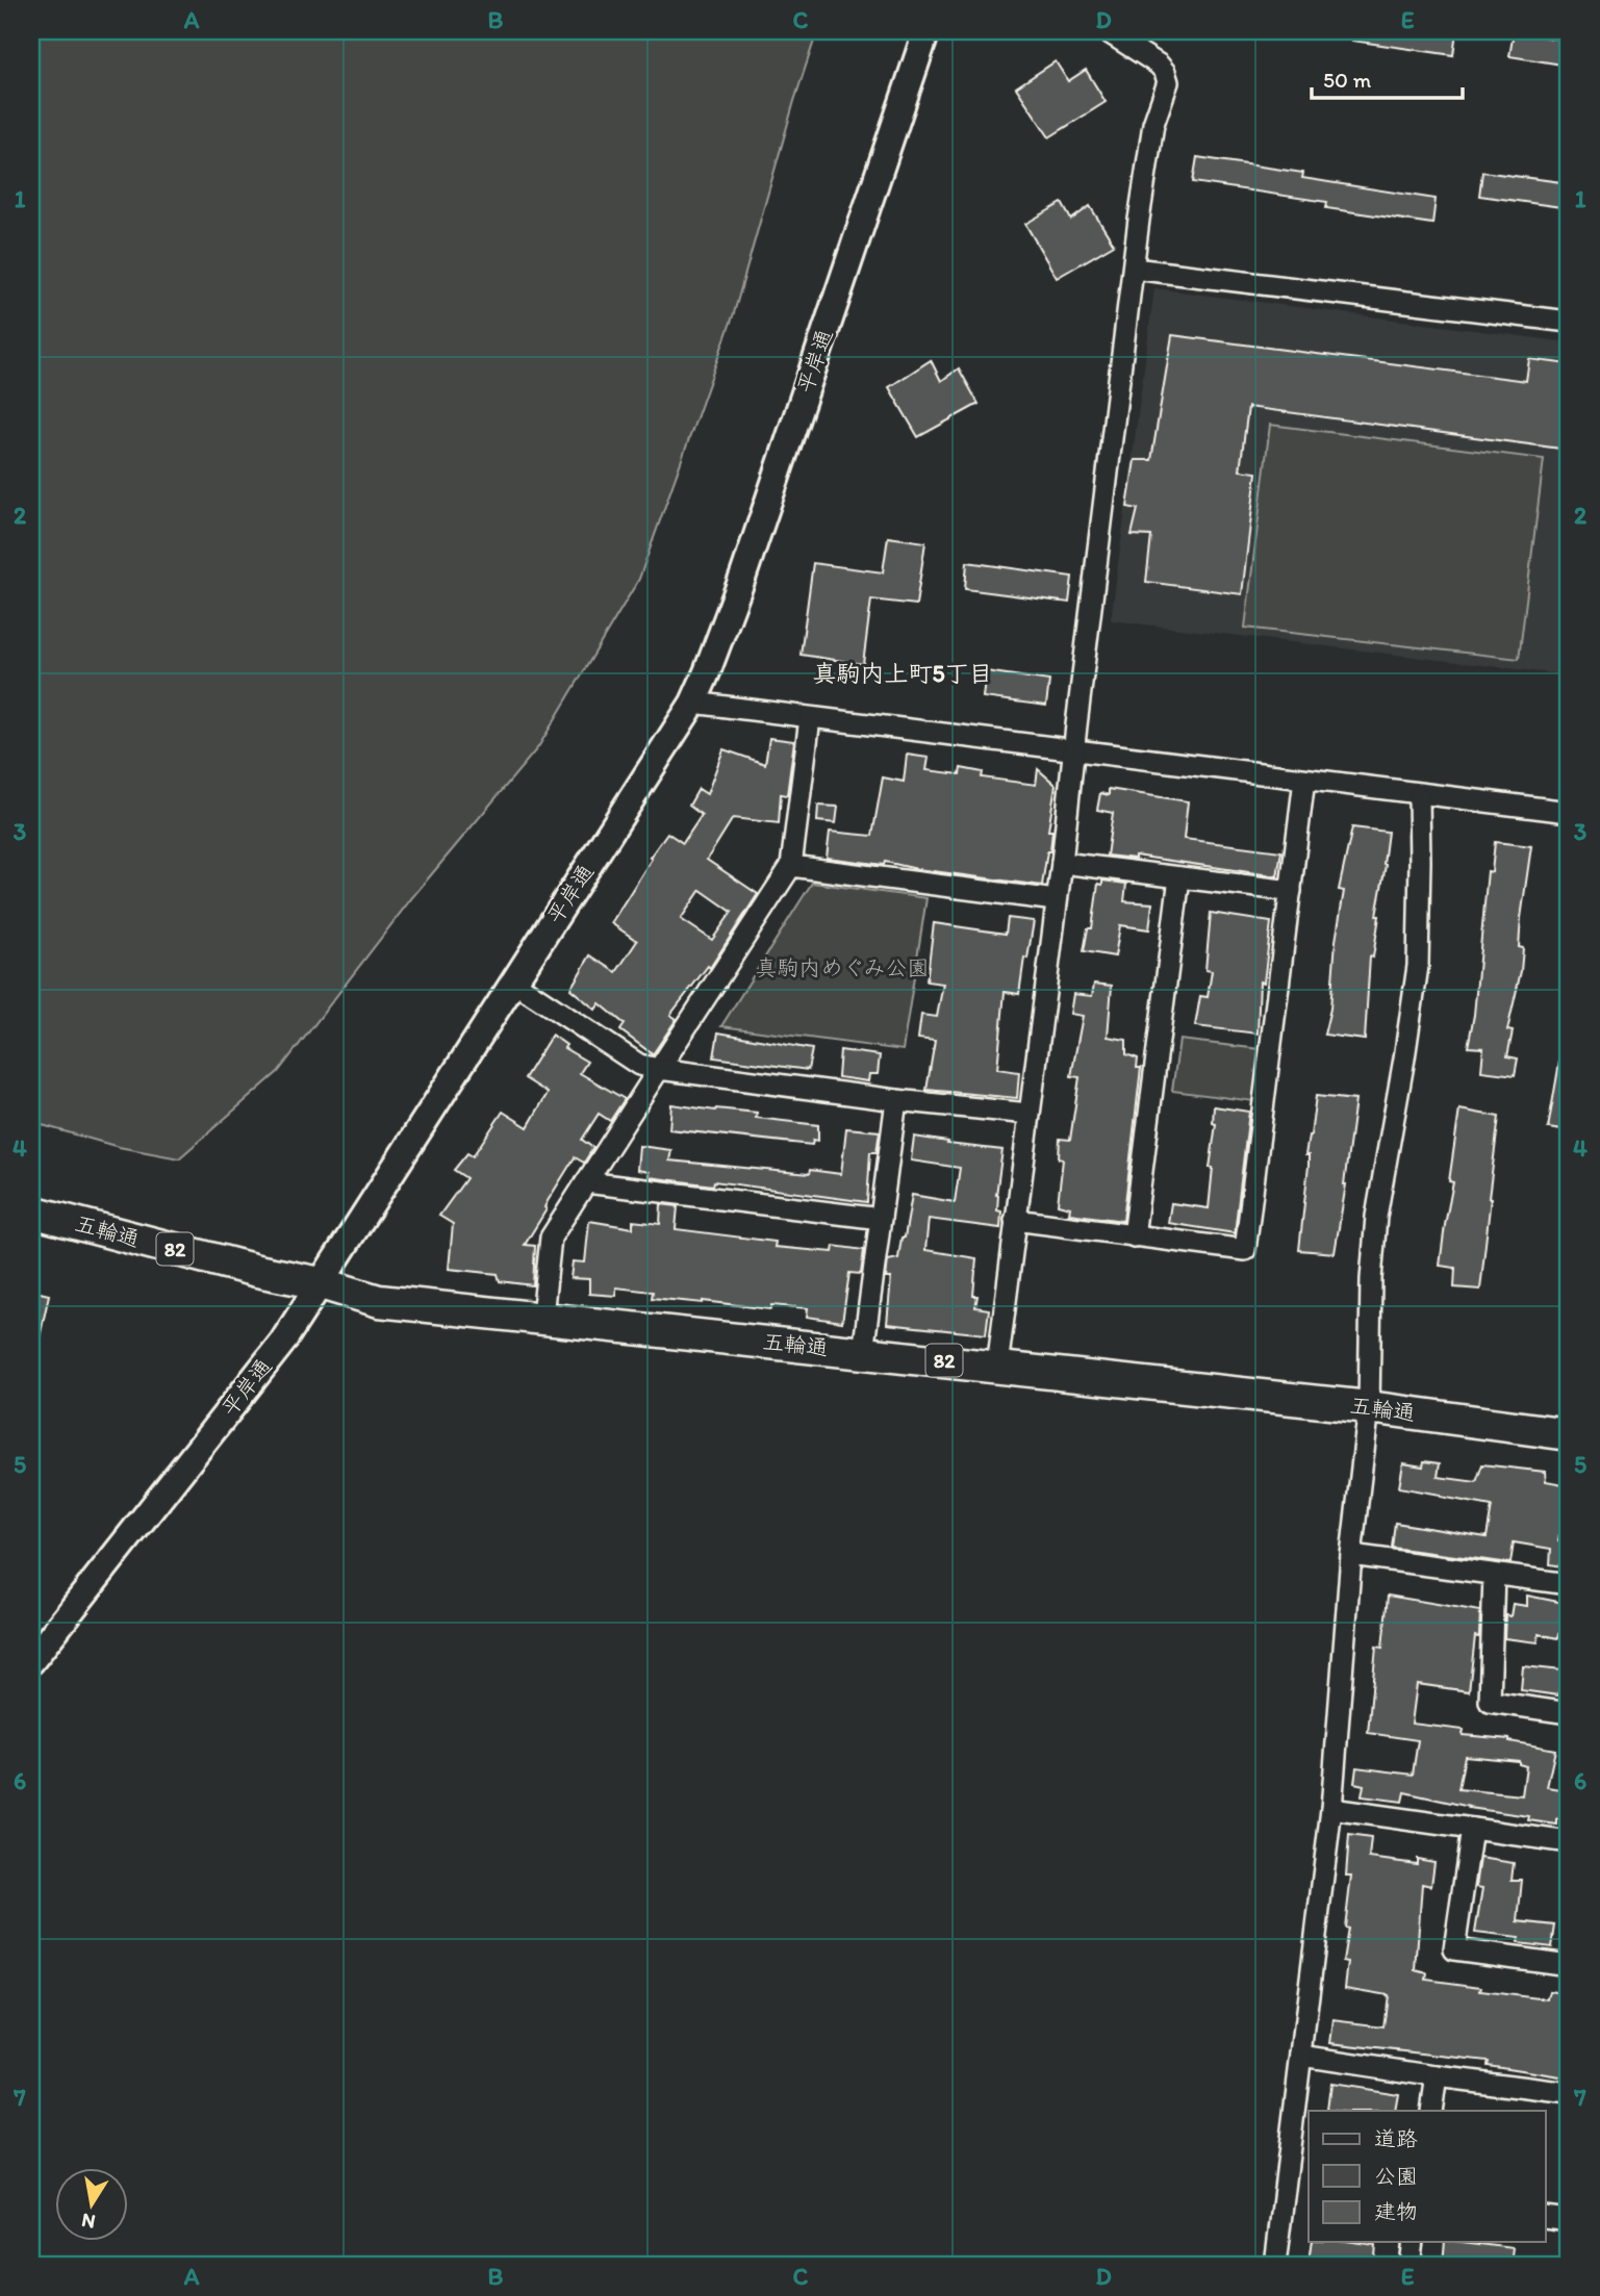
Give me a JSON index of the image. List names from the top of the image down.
{
  "streets": {
    "main road": ["五輪通", "82"],
    "street": ["平岸通"]
  },
  "crossings": [
    ["平岸通", "五輪通"]
  ],
  "districts": ["真駒内上町5丁目"],
  "parks": ["真駒内めぐみ公園"],
  "legend": ["道路", "公園", "建物"],
  "scale_bar": "50 m",
  "north": "bottom",
  "grid": {
    "columns": [
      "A",
      "B",
      "C",
      "D",
      "E"
    ],
    "rows": [
      "1",
      "2",
      "3",
      "4",
      "5",
      "6",
      "7"
    ]
  }
}
